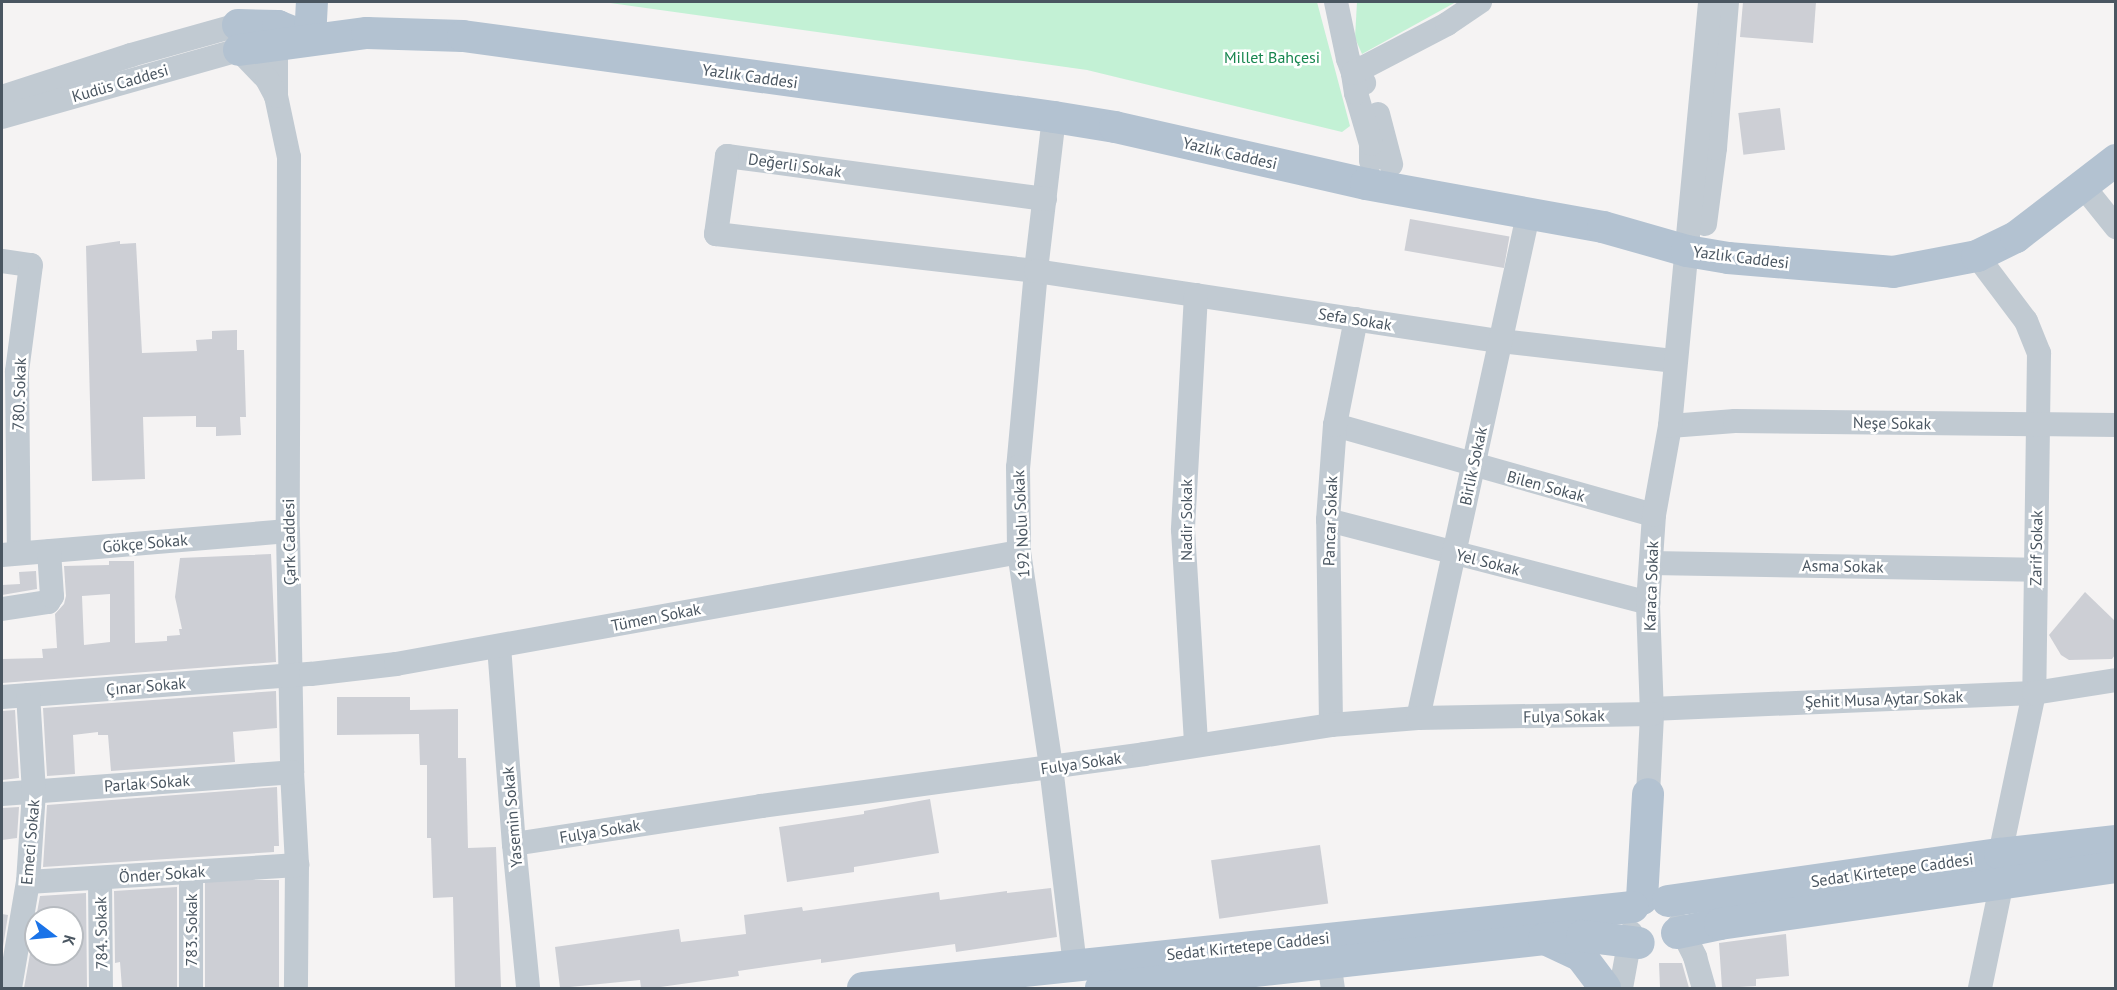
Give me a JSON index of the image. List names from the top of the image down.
{
  "streets": {
    "main road": ["Yazlık Caddesi", "Sedat Kirtetepe Caddesi"],
    "street": [
      "Kudüs Caddesi",
      "Değerli Sokak",
      "Sefa Sokak",
      "780. Sokak",
      "Neşe Sokak",
      "Birlik Sokak",
      "Bilen Sokak",
      "Nadir Sokak",
      "Pancar Sokak",
      "192 Nolu Sokak",
      "Çark Caddesi",
      "Gökçe Sokak",
      "Zarif Sokak",
      "Yel Sokak",
      "Asma Sokak",
      "Karaca Sokak",
      "Tümen Sokak",
      "Çınar Sokak",
      "Şehit Musa Aytar Sokak",
      "Fulya Sokak",
      "Parlak Sokak",
      "Yasemin Sokak",
      "Emeci Sokak",
      "Önder Sokak",
      "783. Sokak",
      "784. Sokak"
    ]
  },
  "crossings": [
    ["Yazlık Caddesi", "Birlik Sokak"],
    ["Yazlık Caddesi", "192 Nolu Sokak"],
    ["Yazlık Caddesi", "Zarif Sokak"],
    ["Yazlık Caddesi", "Karaca Sokak"],
    ["Değerli Sokak", "Sefa Sokak"],
    ["Değerli Sokak", "192 Nolu Sokak"],
    ["Sefa Sokak", "Birlik Sokak"],
    ["Sefa Sokak", "Nadir Sokak"],
    ["Sefa Sokak", "Pancar Sokak"],
    ["Sefa Sokak", "192 Nolu Sokak"],
    ["Sefa Sokak", "Karaca Sokak"],
    ["780. Sokak", "Gökçe Sokak"],
    ["Neşe Sokak", "Zarif Sokak"],
    ["Neşe Sokak", "Karaca Sokak"],
    ["Birlik Sokak", "Bilen Sokak"],
    ["Birlik Sokak", "Yel Sokak"],
    ["Birlik Sokak", "Fulya Sokak"],
    ["Bilen Sokak", "Pancar Sokak"],
    ["Bilen Sokak", "Karaca Sokak"],
    ["Nadir Sokak", "Fulya Sokak"],
    ["Pancar Sokak", "Yel Sokak"],
    ["Pancar Sokak", "Fulya Sokak"],
    ["192 Nolu Sokak", "Tümen Sokak"],
    ["192 Nolu Sokak", "Fulya Sokak"],
    ["192 Nolu Sokak", "Sedat Kirtetepe Caddesi"],
    ["Çark Caddesi", "Gökçe Sokak"],
    ["Çark Caddesi", "Tümen Sokak"],
    ["Çark Caddesi", "Çınar Sokak"],
    ["Çark Caddesi", "Parlak Sokak"],
    ["Çark Caddesi", "Önder Sokak"],
    ["Zarif Sokak", "Asma Sokak"],
    ["Zarif Sokak", "Şehit Musa Aytar Sokak"],
    ["Zarif Sokak", "Sedat Kirtetepe Caddesi"],
    ["Yel Sokak", "Karaca Sokak"],
    ["Asma Sokak", "Karaca Sokak"],
    ["Karaca Sokak", "Şehit Musa Aytar Sokak"],
    ["Karaca Sokak", "Fulya Sokak"],
    ["Tümen Sokak", "Çınar Sokak"],
    ["Tümen Sokak", "Yasemin Sokak"],
    ["Çınar Sokak", "Emeci Sokak"],
    ["Şehit Musa Aytar Sokak", "Fulya Sokak"],
    ["Fulya Sokak", "Yasemin Sokak"],
    ["Parlak Sokak", "Emeci Sokak"],
    ["Emeci Sokak", "Önder Sokak"],
    ["Önder Sokak", "783. Sokak"],
    ["Önder Sokak", "784. Sokak"]
  ],
  "parks": ["Millet Bahçesi"],
  "north": "right"
}
